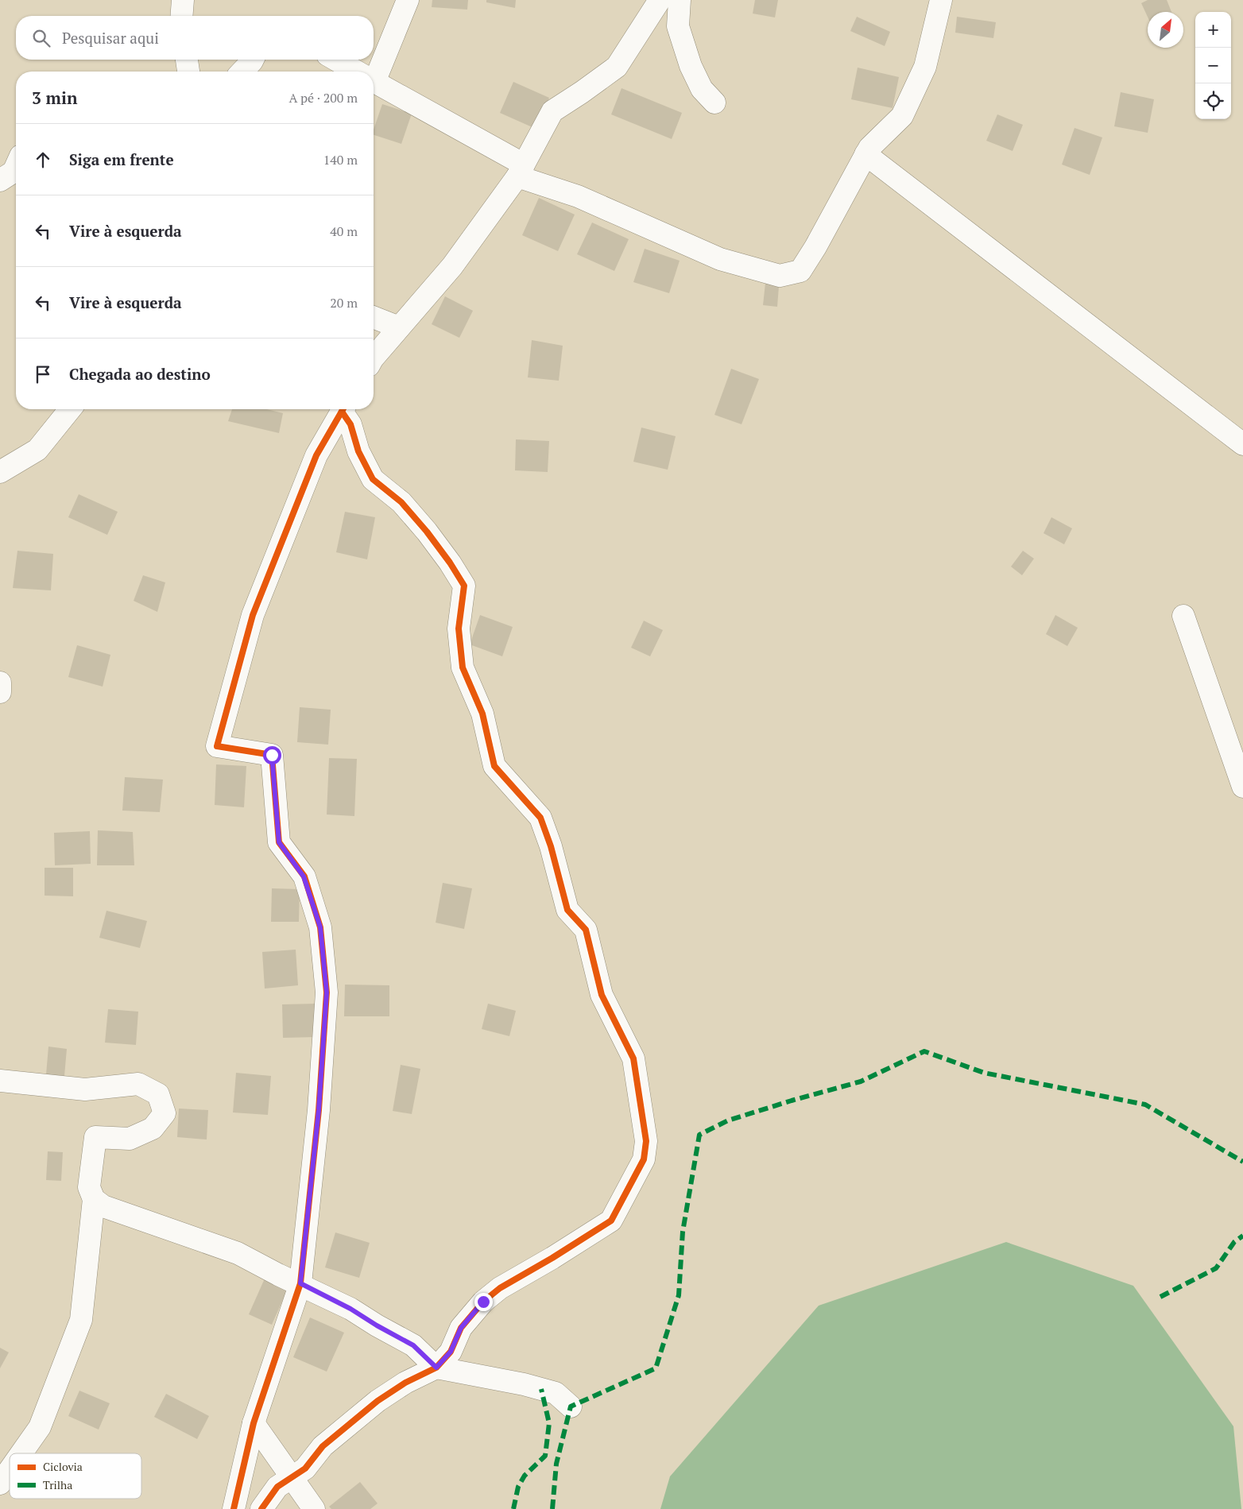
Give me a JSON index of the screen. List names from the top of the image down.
{
  "legend": ["Ciclovia", "Trilha"],
  "north": "top right",
  "page": {
    "map_buttons": ["+", "−"],
    "search": "Pesquisar aqui",
    "heading": ["3 min", "A pé · 200 m"],
    "list": [
      ["Siga em frente", "140 m"],
      ["Vire à esquerda", "40 m"],
      ["Vire à esquerda", "20 m"],
      "Chegada ao destino"
    ]
  }
}
